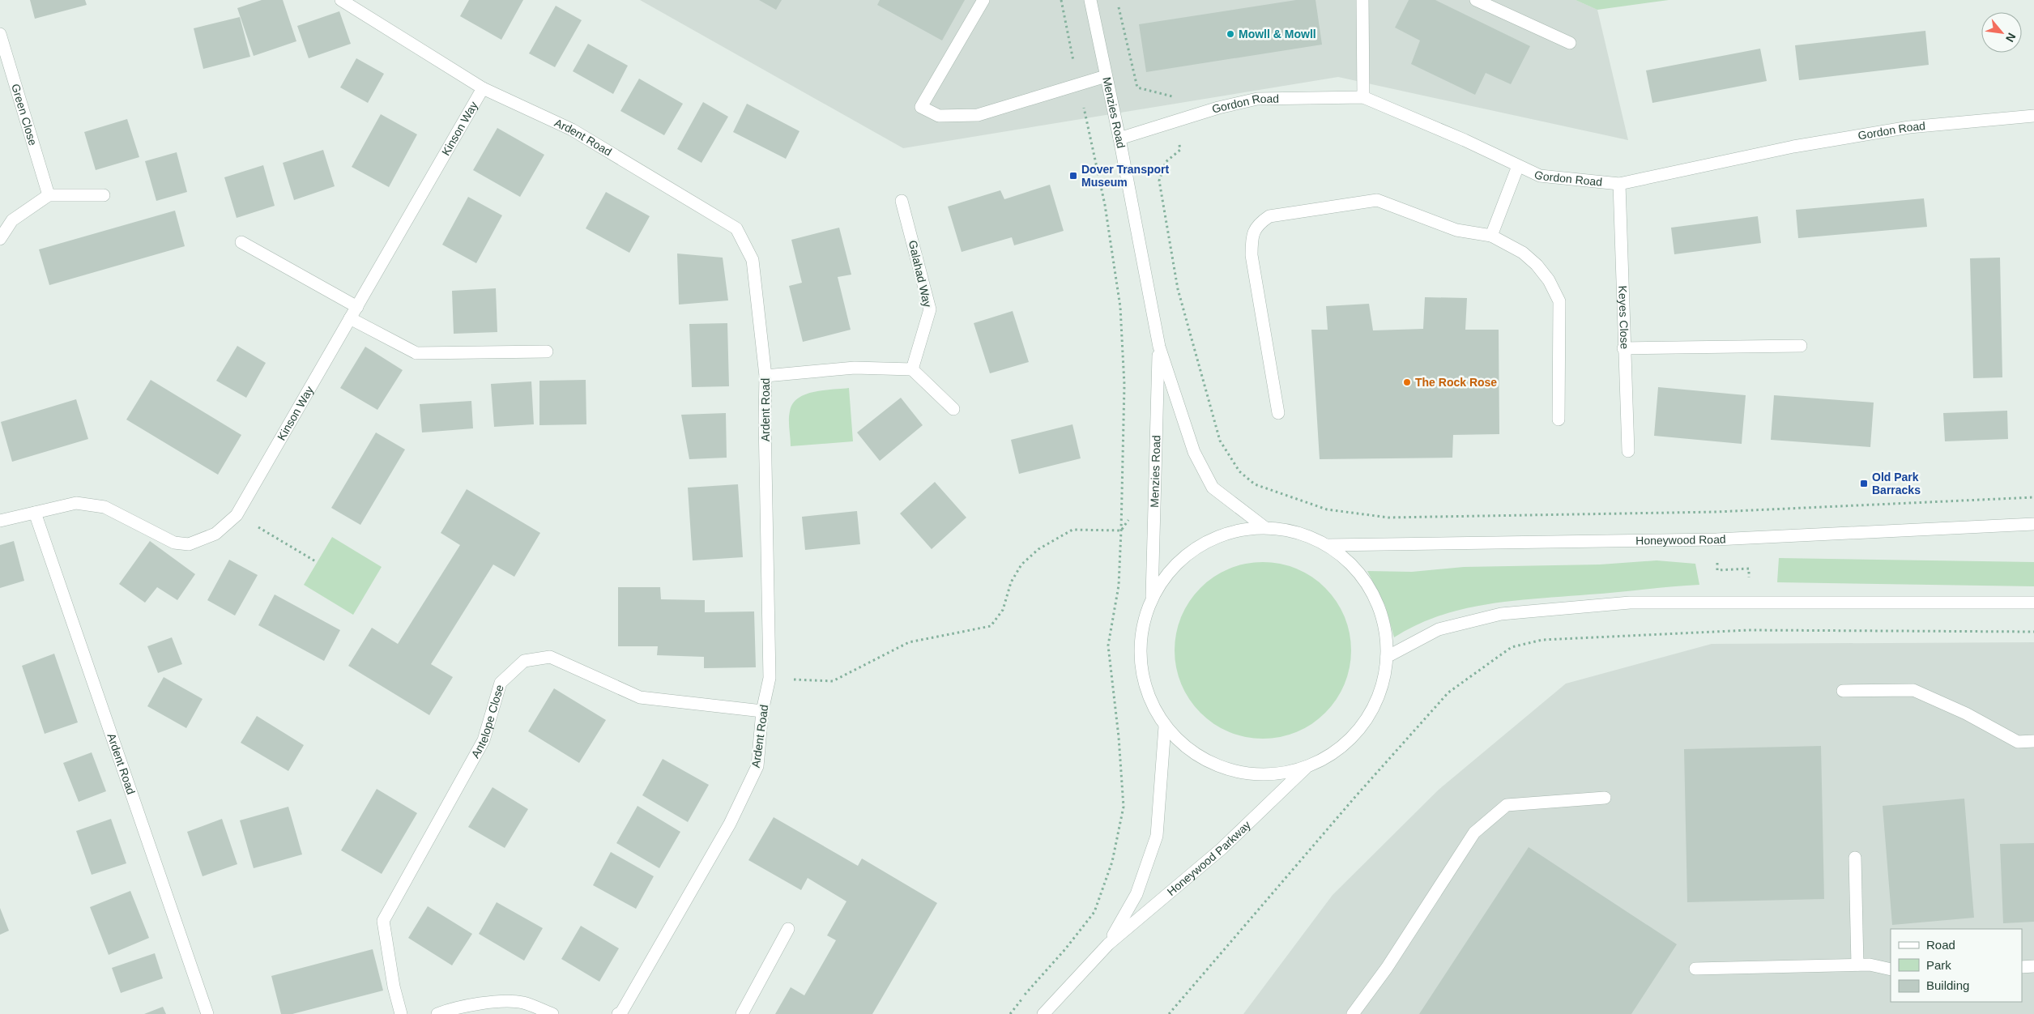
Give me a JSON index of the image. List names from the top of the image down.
{
  "streets": {
    "street": [
      "Gordon Road",
      "Menzies Road",
      "Green Close",
      "Kinson Way",
      "Ardent Road",
      "Galahad Way",
      "Keyes Close",
      "Honeywood Road",
      "Antelope Close",
      "Honeywood Parkway"
    ]
  },
  "crossings": [
    ["Gordon Road", "Menzies Road"],
    ["Gordon Road", "Keyes Close"],
    ["Kinson Way", "Ardent Road"],
    ["Ardent Road", "Antelope Close"]
  ],
  "places": {
    "other": ["Mowll & Mowll", "The Rock Rose"],
    "transit": ["Dover Transport Museum", "Old Park Barracks"]
  },
  "legend": ["Road", "Park", "Building"],
  "north": "bottom right"
}
